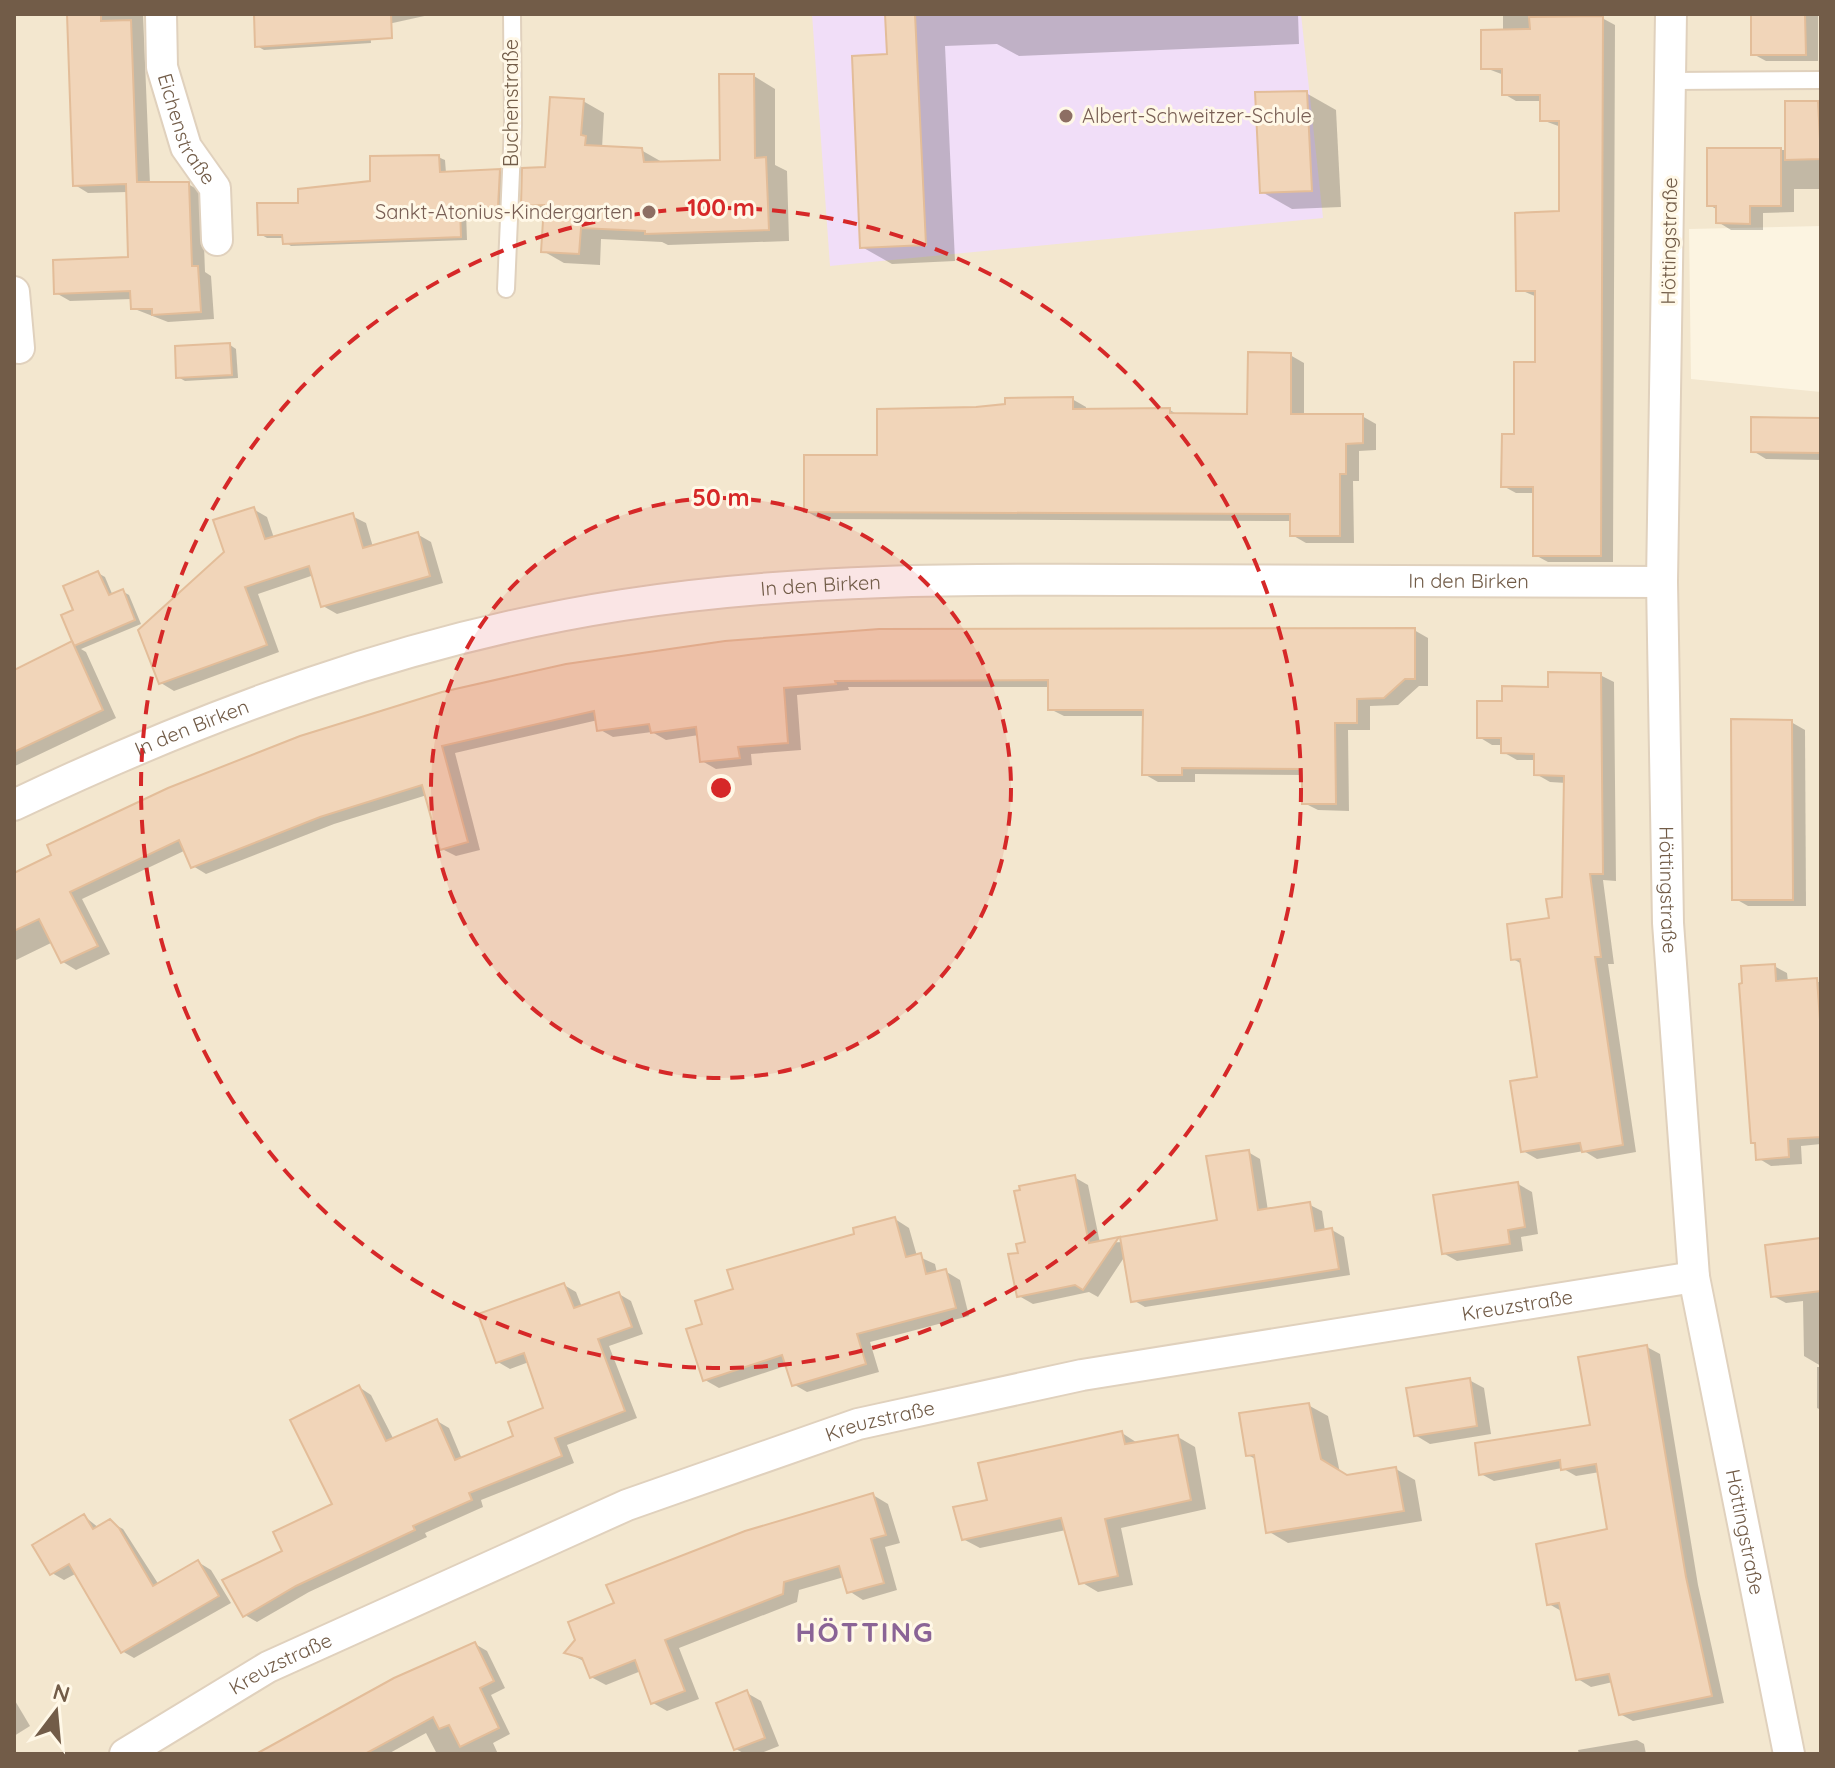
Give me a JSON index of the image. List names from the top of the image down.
{
  "streets": {
    "street": [
      "Eichenstraße",
      "Höttingstraße",
      "In den Birken",
      "Kreuzstraße"
    ],
    "lane": ["Buchenstraße"]
  },
  "crossings": [
    ["Höttingstraße", "In den Birken"],
    ["Höttingstraße", "Kreuzstraße"]
  ],
  "districts": ["HÖTTING"],
  "places": ["Albert-Schweitzer-Schule", "Sankt-Atonius-Kindergarten"],
  "north": "top",
  "rings": ["100 m", "50 m"]
}
